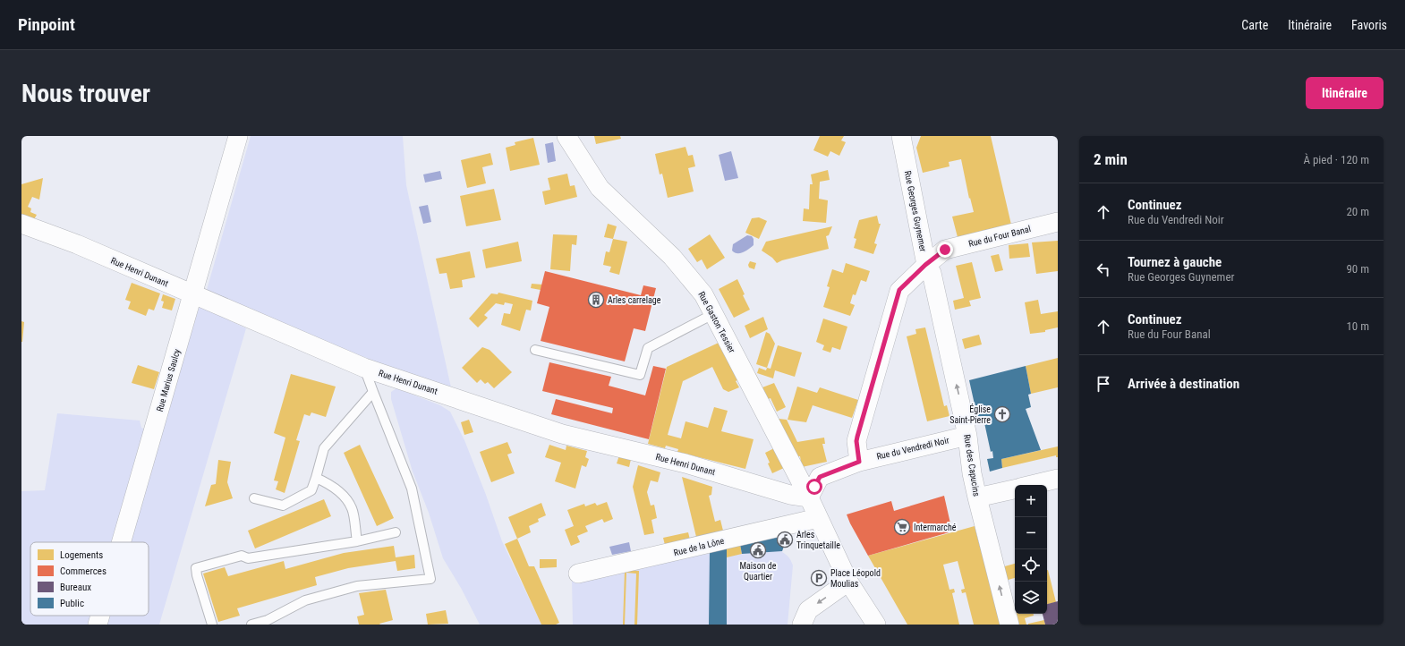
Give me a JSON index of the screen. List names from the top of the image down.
{
  "streets": {
    "street": [
      "Rue Georges Guynemer",
      "Rue du Four Banal",
      "Rue Henri Dunant",
      "Rue Gaston Tessier",
      "Rue Marius Saulcy",
      "Rue du Vendredi Noir",
      "Rue des Capucins",
      "Rue de la Lône"
    ]
  },
  "crossings": [
    ["Rue Georges Guynemer", "Rue du Four Banal"],
    ["Rue Georges Guynemer", "Rue des Capucins"],
    ["Rue du Four Banal", "Rue des Capucins"],
    ["Rue Henri Dunant", "Rue Gaston Tessier"],
    ["Rue Henri Dunant", "Rue Marius Saulcy"],
    ["Rue Henri Dunant", "Rue du Vendredi Noir"],
    ["Rue Gaston Tessier", "Rue du Vendredi Noir"],
    ["Rue du Vendredi Noir", "Rue des Capucins"]
  ],
  "places": {
    "building": ["Arles carrelage"],
    "church": ["Église Saint-Pierre"],
    "supermarket": ["Intermarché"],
    "public building": ["Arles Trinquetaille", "Maison de Quartier"],
    "parking": ["Place Léopold Moulias"]
  },
  "legend": [
    "Logements",
    "Commerces",
    "Bureaux",
    "Public"
  ],
  "page": {
    "header": "Pinpoint",
    "nav": ["Carte", "Itinéraire", "Favoris"],
    "buttons": "Itinéraire",
    "title": "Nous trouver",
    "heading": ["2 min", "À pied · 120 m"],
    "list": [
      ["Continuez", "Rue du Vendredi Noir", "20 m"],
      ["Tournez à gauche", "Rue Georges Guynemer", "90 m"],
      ["Continuez", "Rue du Four Banal", "10 m"],
      "Arrivée à destination"
    ],
    "map_buttons": ["+", "−"]
  }
}
